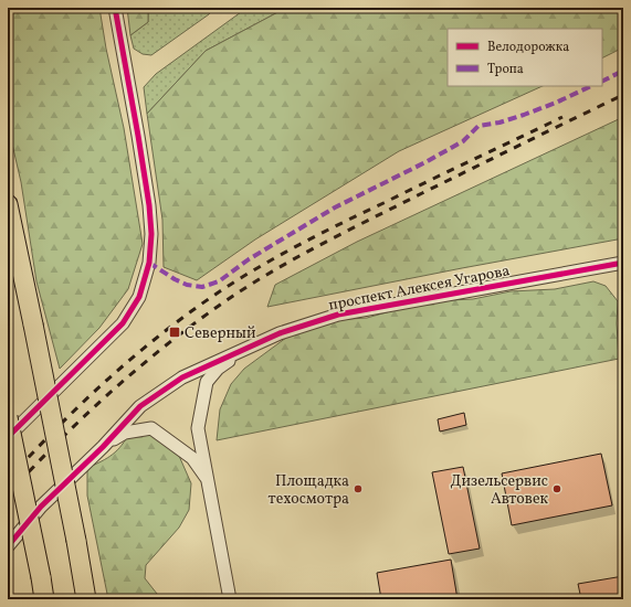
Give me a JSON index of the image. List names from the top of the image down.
{
  "streets": {
    "street": ["проспект Алексея Угарова"]
  },
  "places": {
    "transit": ["Северный"],
    "other": ["Площадка техосмотра", "Дизельсервис Автовек"]
  },
  "legend": ["Велодорожка", "Тропа"]
}
